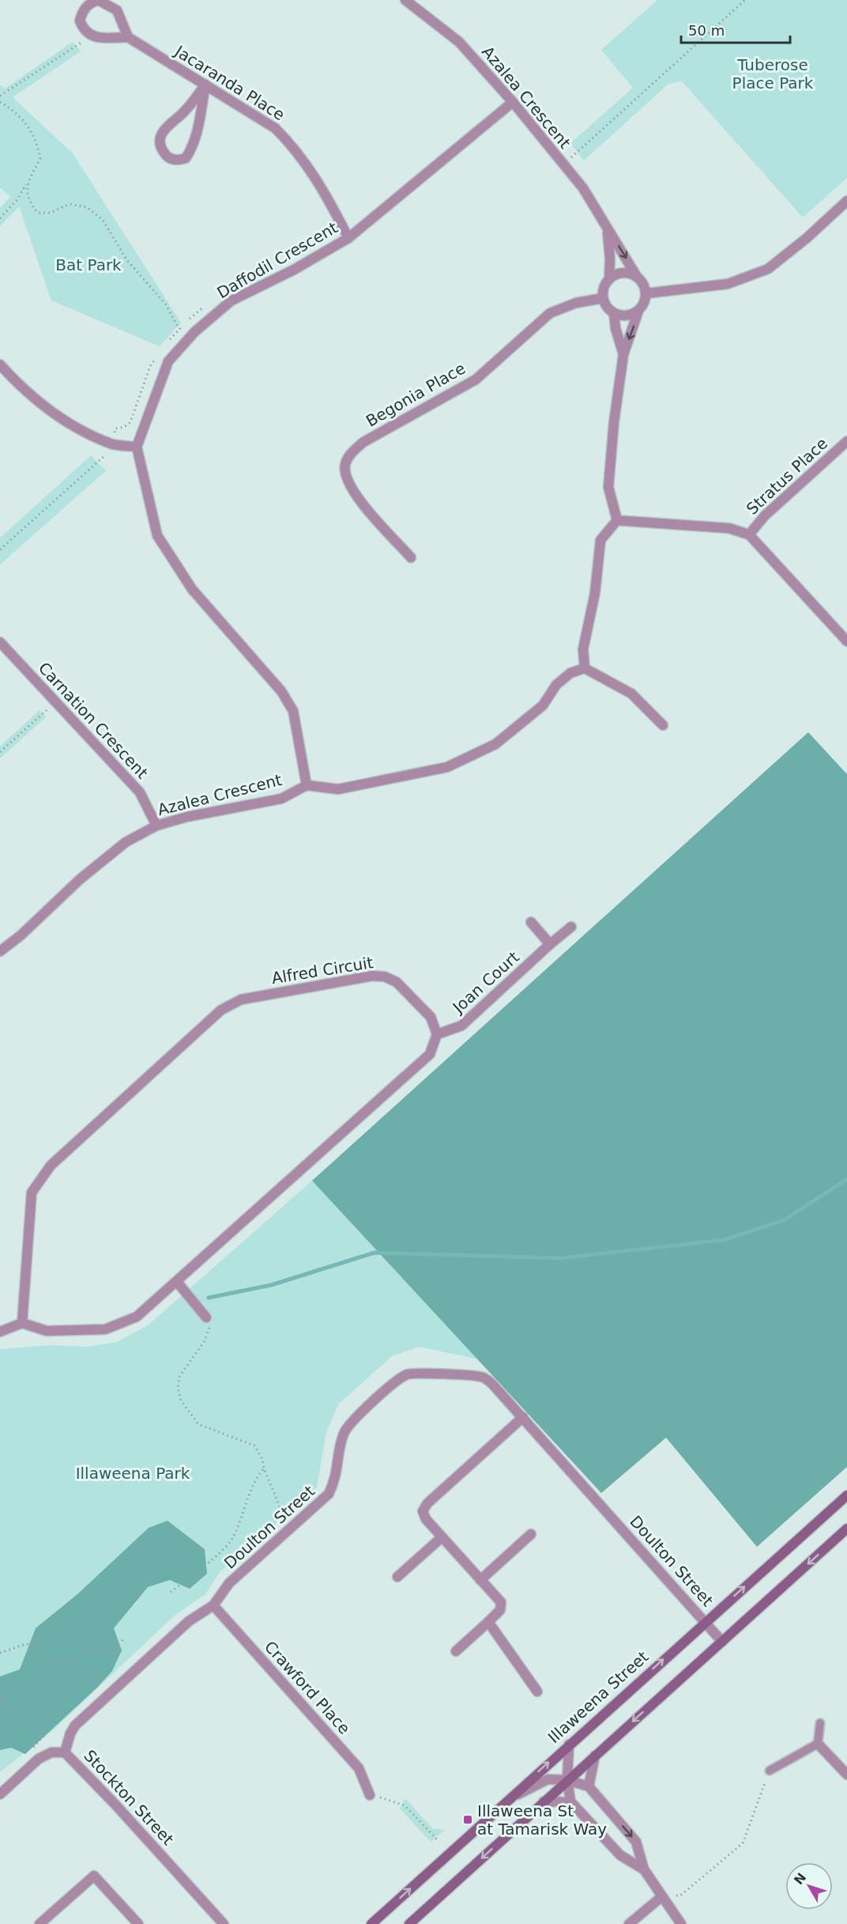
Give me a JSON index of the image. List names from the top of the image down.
{
  "streets": {
    "main road": ["Illaweena Street"],
    "street": [
      "Jacaranda Place",
      "Azalea Crescent",
      "Daffodil Crescent",
      "Begonia Place",
      "Stratus Place",
      "Carnation Crescent",
      "Alfred Circuit",
      "Joan Court",
      "Doulton Street",
      "Crawford Place",
      "Stockton Street"
    ]
  },
  "crossings": [
    ["Jacaranda Place", "Daffodil Crescent"],
    ["Azalea Crescent", "Daffodil Crescent"],
    ["Azalea Crescent", "Begonia Place"],
    ["Azalea Crescent", "Carnation Crescent"],
    ["Alfred Circuit", "Joan Court"],
    ["Doulton Street", "Crawford Place"],
    ["Doulton Street", "Illaweena Street"],
    ["Doulton Street", "Stockton Street"]
  ],
  "parks": ["Tuberose Place Park", "Bat Park", "Illaweena Park"],
  "places": {
    "transit": ["Illaweena St at Tamarisk Way"]
  },
  "scale_bar": "50 m",
  "north": "top left"
}
